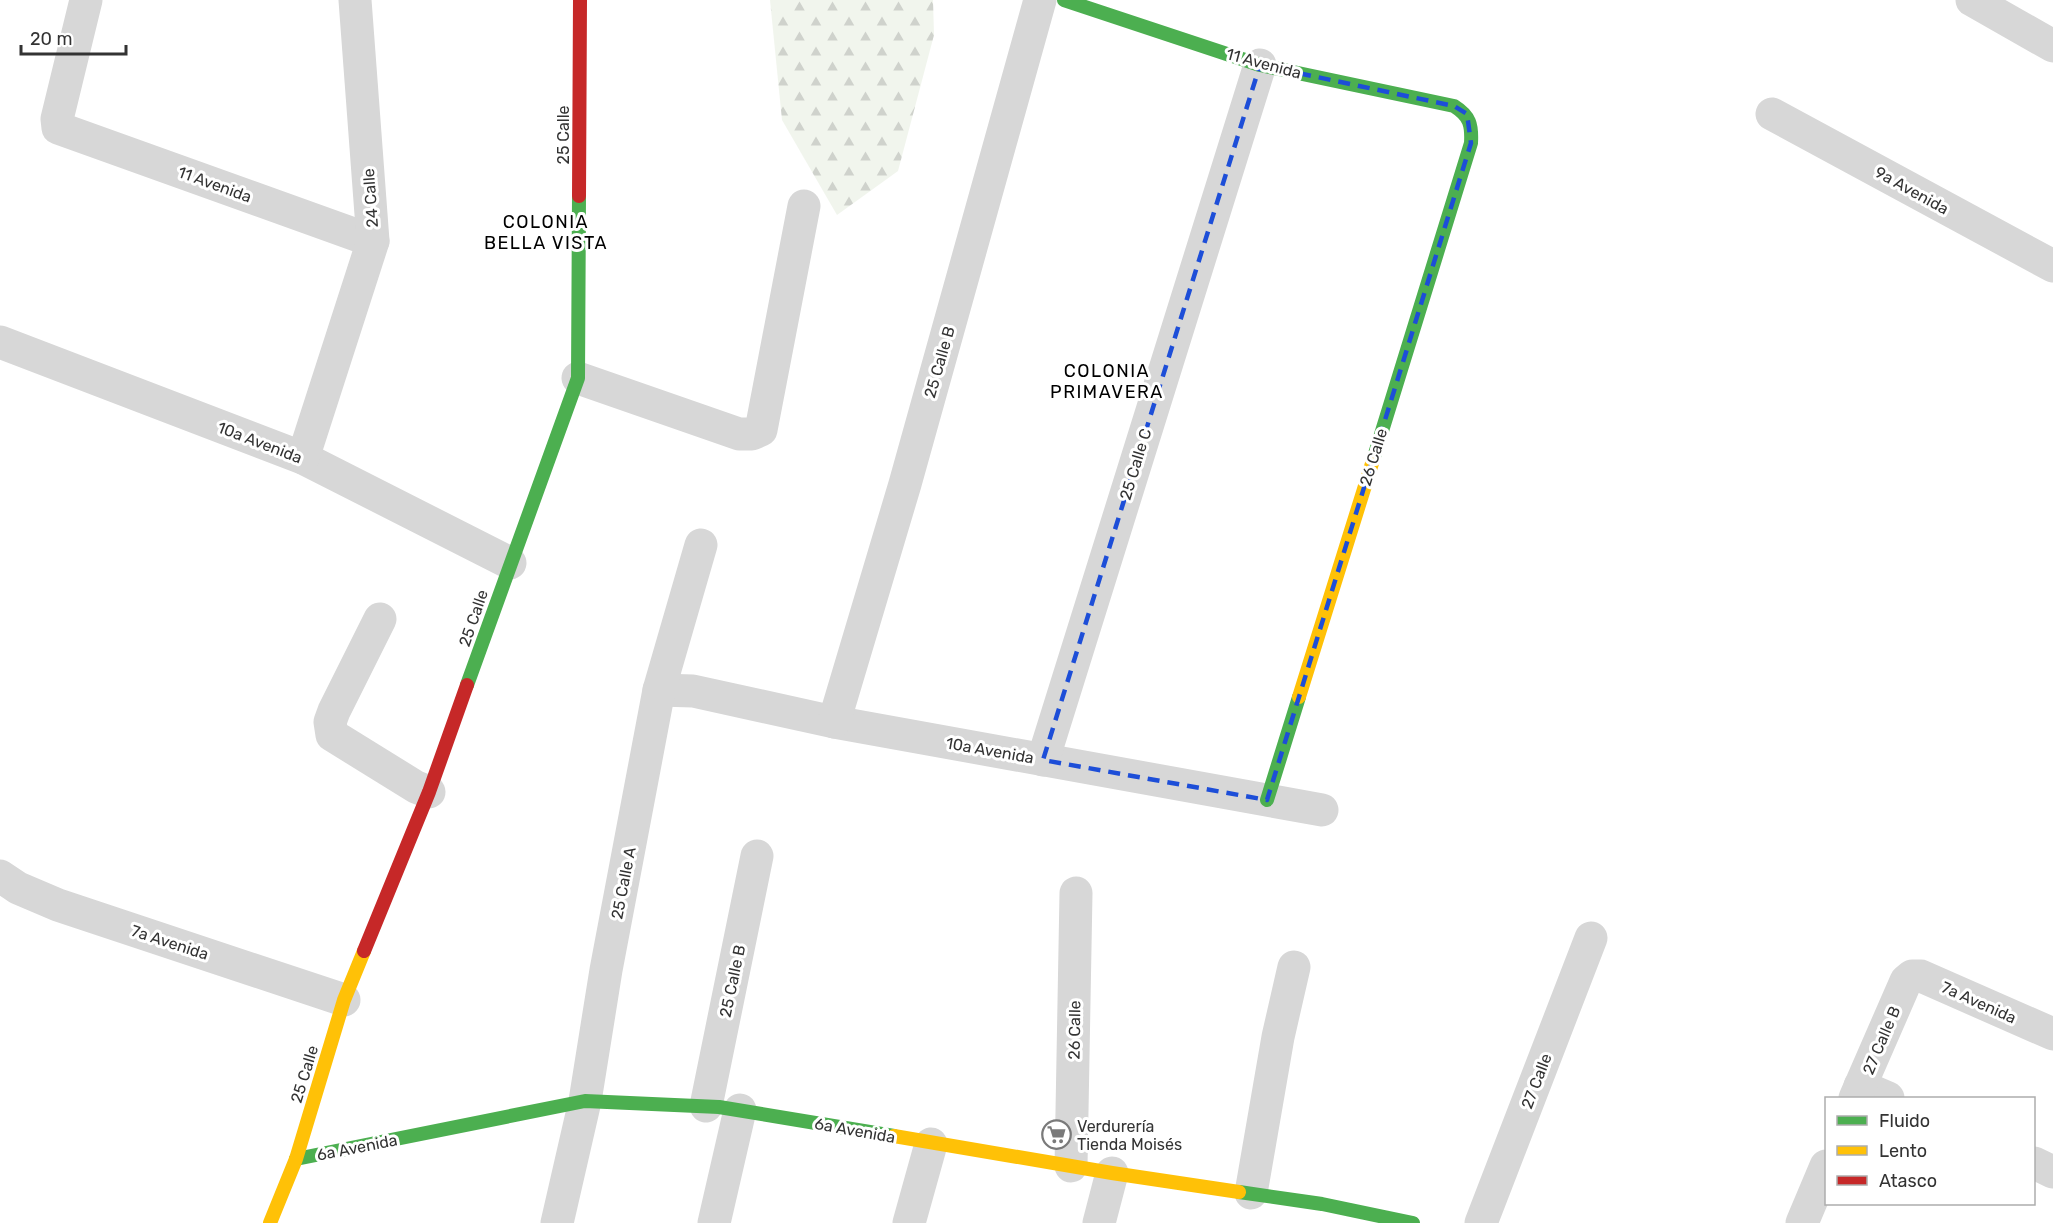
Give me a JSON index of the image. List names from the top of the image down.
{
  "streets": {
    "street": [
      "11 Avenida",
      "25 Calle",
      "9a Avenida",
      "24 Calle",
      "25 Calle B",
      "10a Avenida",
      "26 Calle",
      "25 Calle C",
      "25 Calle A",
      "7a Avenida",
      "27 Calle B",
      "27 Calle",
      "6a Avenida"
    ]
  },
  "crossings": [
    ["11 Avenida", "24 Calle"],
    ["11 Avenida", "26 Calle"],
    ["11 Avenida", "25 Calle C"],
    ["25 Calle", "10a Avenida"],
    ["25 Calle", "7a Avenida"],
    ["25 Calle", "6a Avenida"],
    ["24 Calle", "10a Avenida"],
    ["25 Calle B", "10a Avenida"],
    ["25 Calle B", "6a Avenida"],
    ["10a Avenida", "26 Calle"],
    ["10a Avenida", "25 Calle C"],
    ["10a Avenida", "25 Calle A"],
    ["26 Calle", "6a Avenida"],
    ["25 Calle A", "6a Avenida"],
    ["7a Avenida", "27 Calle B"]
  ],
  "districts": ["COLONIA BELLA VISTA", "COLONIA PRIMAVERA"],
  "places": {
    "supermarket": ["Verdurería Tienda Moisés"]
  },
  "legend": ["Fluido", "Lento", "Atasco"],
  "scale_bar": "20 m"
}
